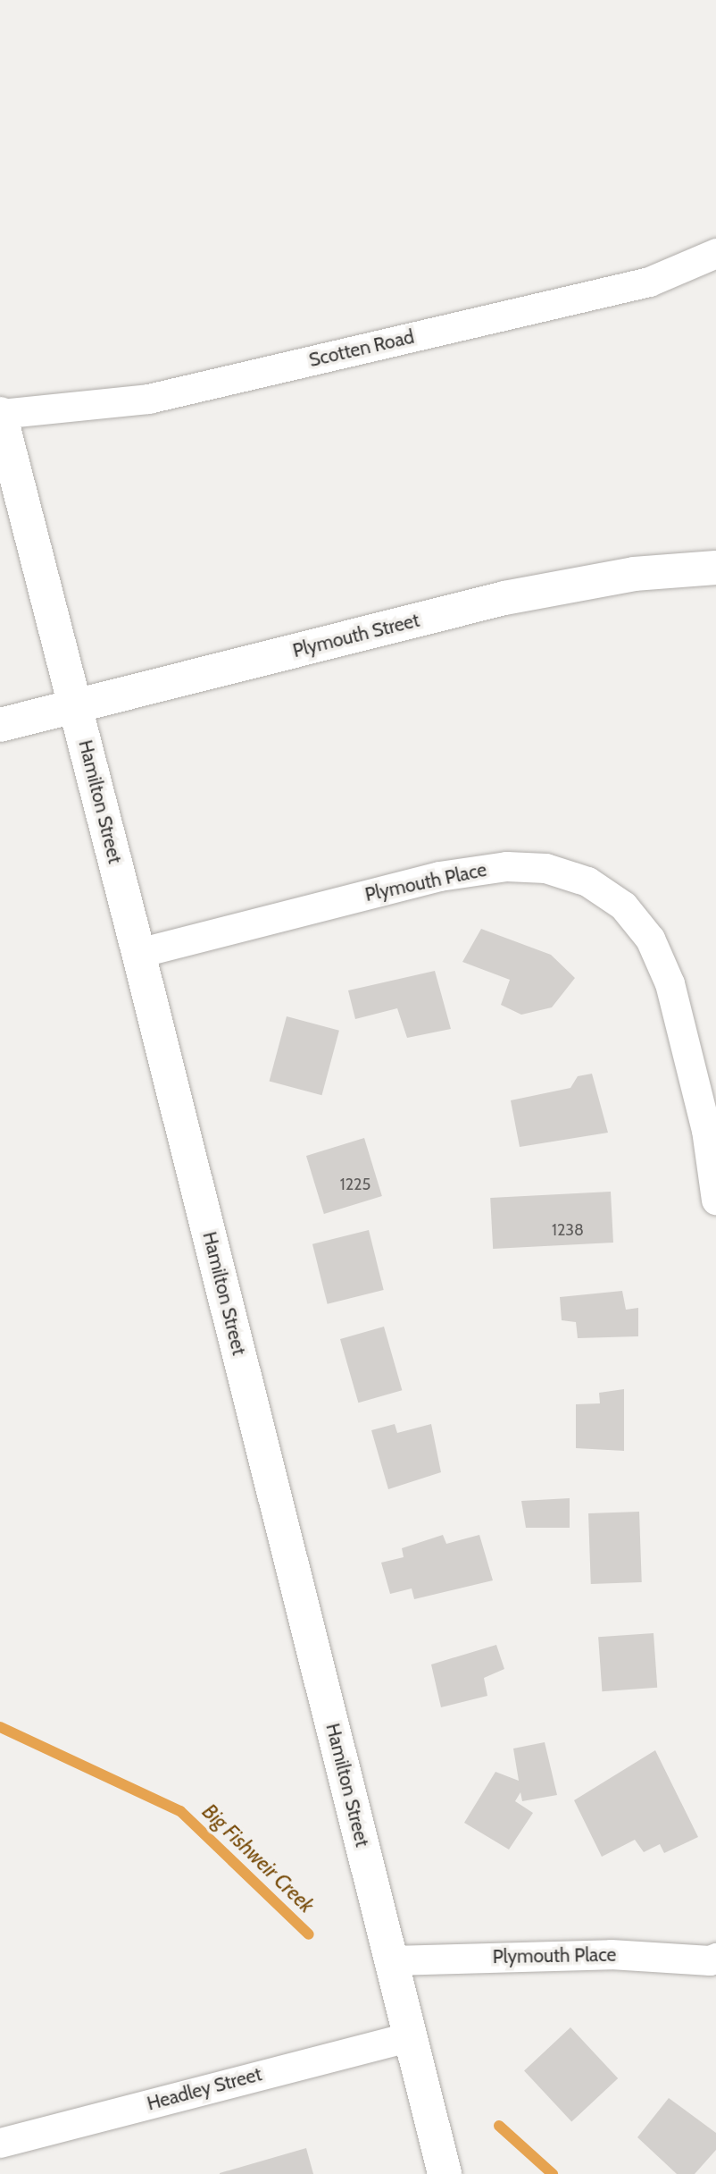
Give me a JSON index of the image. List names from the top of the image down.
{
  "streets": {
    "street": [
      "Scotten Road",
      "Plymouth Street",
      "Hamilton Street",
      "Plymouth Place",
      "Headley Street"
    ]
  },
  "crossings": [
    ["Scotten Road", "Hamilton Street"],
    ["Plymouth Street", "Hamilton Street"],
    ["Hamilton Street", "Plymouth Place"],
    ["Hamilton Street", "Headley Street"]
  ],
  "water": ["Big Fishweir Creek"],
  "house_numbers": ["1225", "1238"]
}
